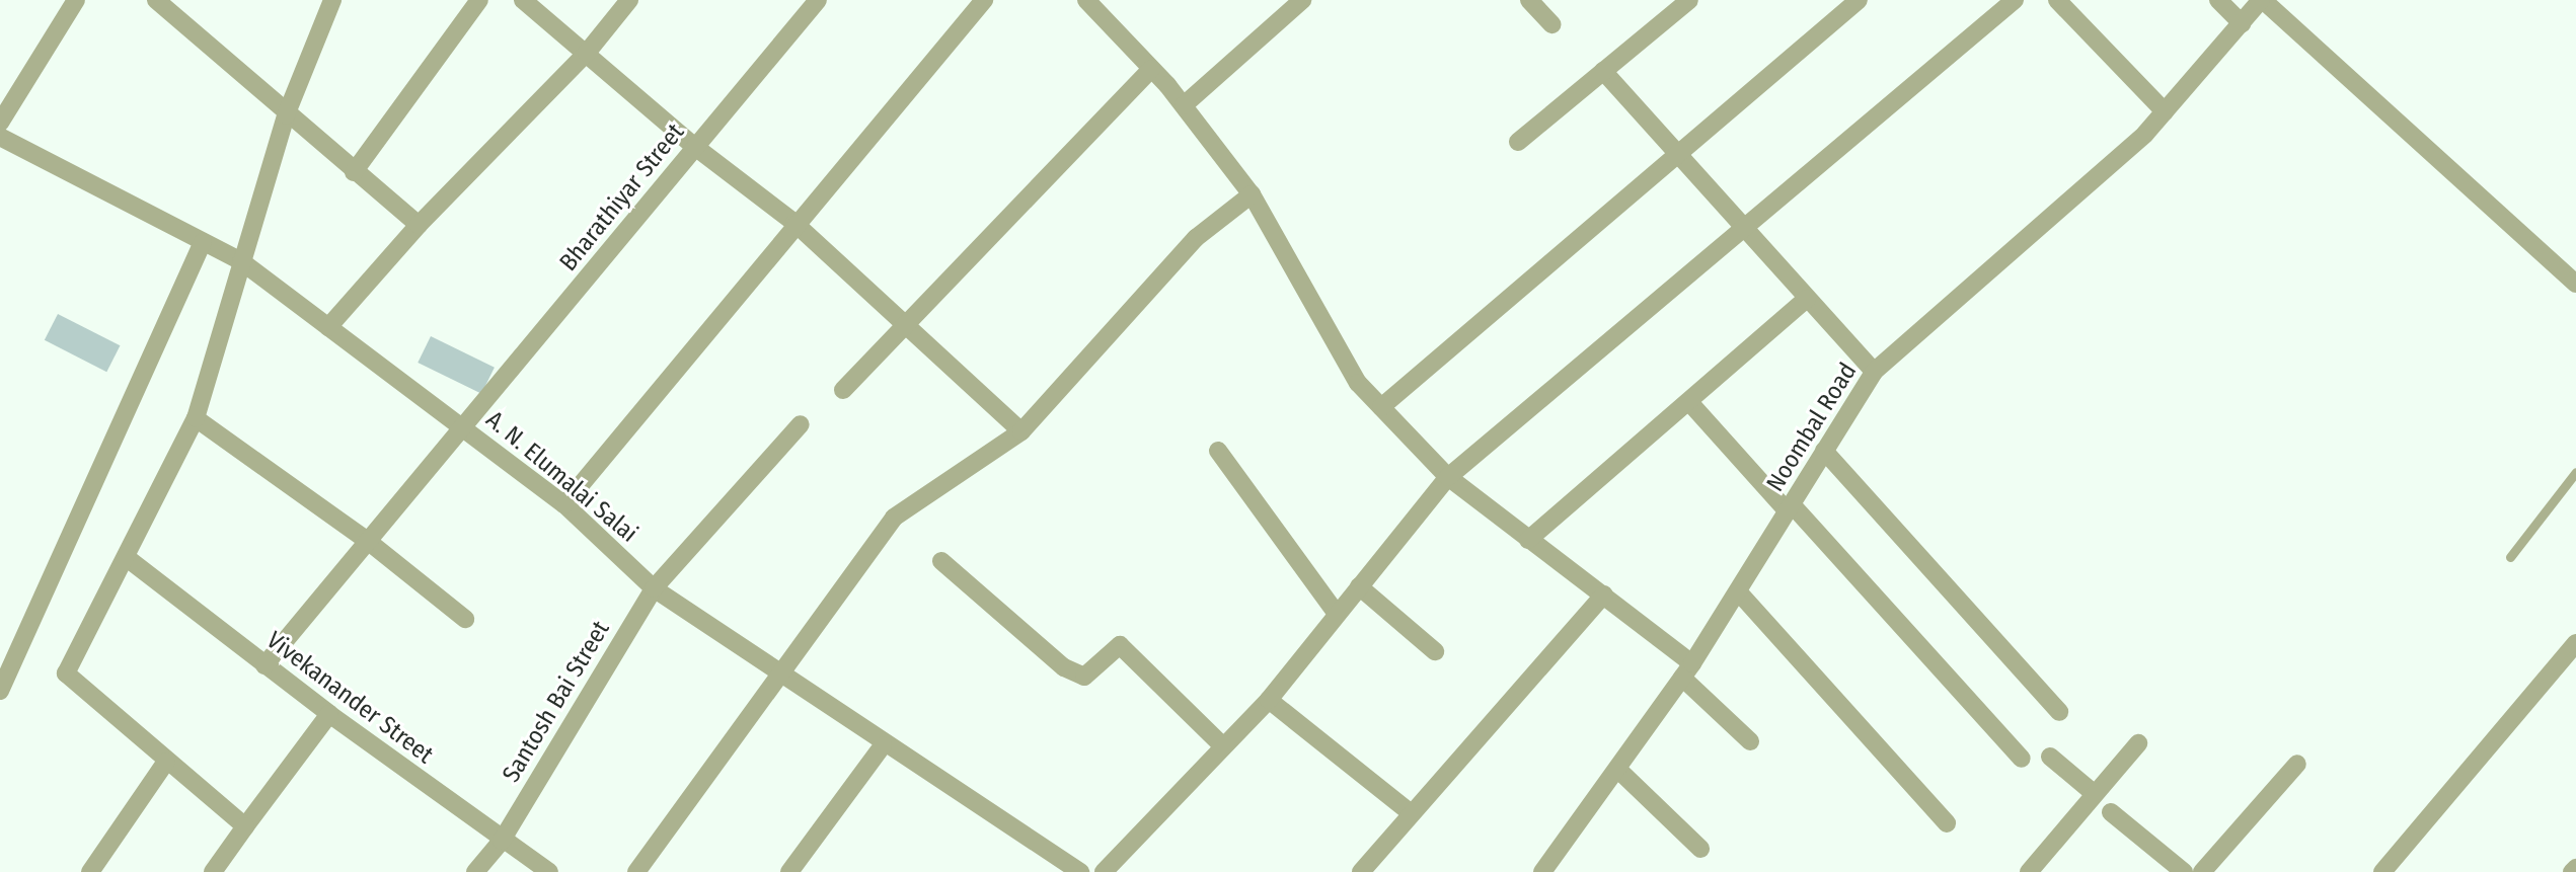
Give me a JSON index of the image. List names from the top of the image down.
{
  "streets": {
    "street": [
      "Bharathiyar Street",
      "Noombal Road",
      "A. N. Elumalai Salai",
      "Vivekanander Street",
      "Santosh Bai Street"
    ]
  },
  "crossings": [
    ["Bharathiyar Street", "A. N. Elumalai Salai"],
    ["Bharathiyar Street", "Vivekanander Street"],
    ["A. N. Elumalai Salai", "Santosh Bai Street"],
    ["Vivekanander Street", "Santosh Bai Street"]
  ]
}
